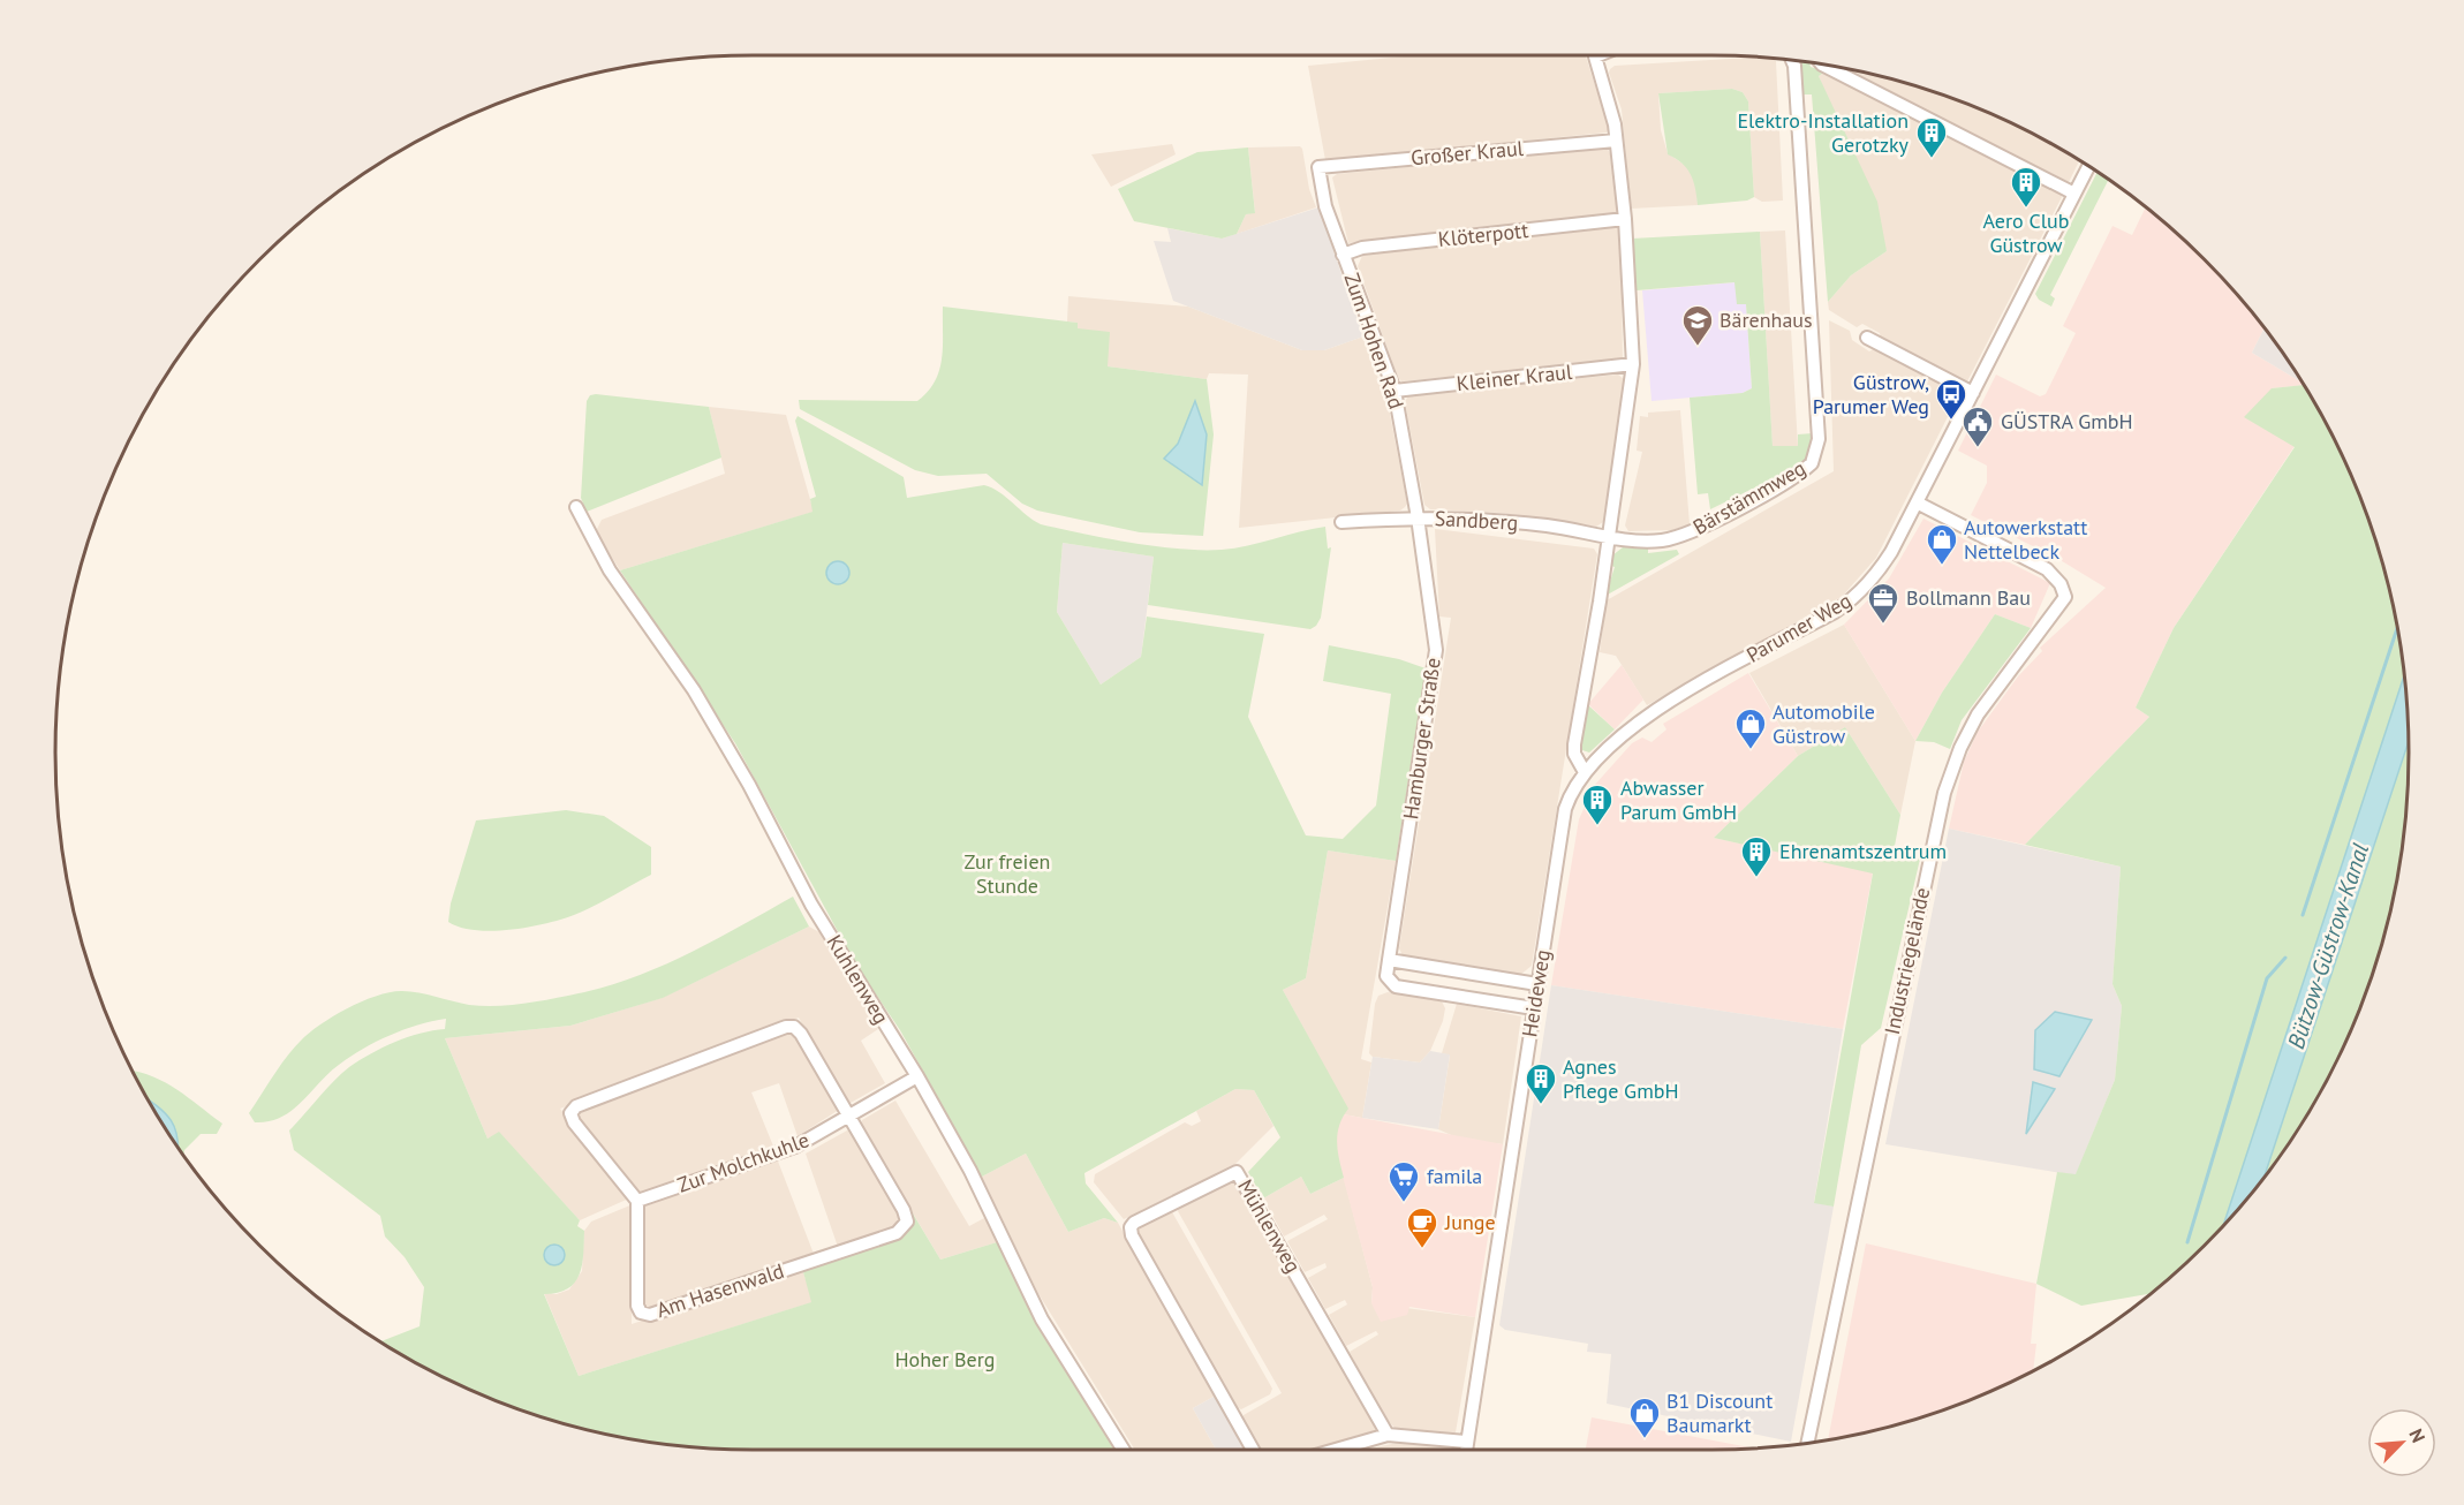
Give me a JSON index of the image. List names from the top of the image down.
{
  "streets": {
    "street": [
      "Großer Kraul",
      "Klöterpott",
      "Zum Hohen Rad",
      "Kleiner Kraul",
      "Bärstämmweg",
      "Sandberg",
      "Parumer Weg",
      "Hamburger Straße",
      "Industriegelände",
      "Kuhlenweg",
      "Heideweg",
      "Zur Molchkuhle",
      "Mühlenweg",
      "Am Hasenwald"
    ]
  },
  "crossings": [
    ["Großer Kraul", "Zum Hohen Rad"],
    ["Klöterpott", "Zum Hohen Rad"],
    ["Zum Hohen Rad", "Kleiner Kraul"],
    ["Zum Hohen Rad", "Sandberg"],
    ["Zum Hohen Rad", "Hamburger Straße"],
    ["Bärstämmweg", "Sandberg"],
    ["Sandberg", "Hamburger Straße"],
    ["Parumer Weg", "Industriegelände"],
    ["Parumer Weg", "Heideweg"],
    ["Kuhlenweg", "Zur Molchkuhle"],
    ["Zur Molchkuhle", "Am Hasenwald"]
  ],
  "water": ["Bützow-Güstrow-Kanal"],
  "parks": ["Zur freien Stunde", "Hoher Berg"],
  "places": {
    "building": [
      "Elektro-Installation Gerotzky",
      "Aero Club Güstrow",
      "Abwasser Parum GmbH",
      "Ehrenamtszentrum",
      "Agnes Pflege GmbH"
    ],
    "school or university": ["Bärenhaus"],
    "bus stop": ["Güstrow, Parumer Weg"],
    "public building": ["GÜSTRA GmbH"],
    "shop": ["Autowerkstatt Nettelbeck", "Automobile Güstrow", "B1 Discount Baumarkt"],
    "office": ["Bollmann Bau"],
    "supermarket": ["famila"],
    "cafe": ["Junge"]
  },
  "north": "top right"
}
